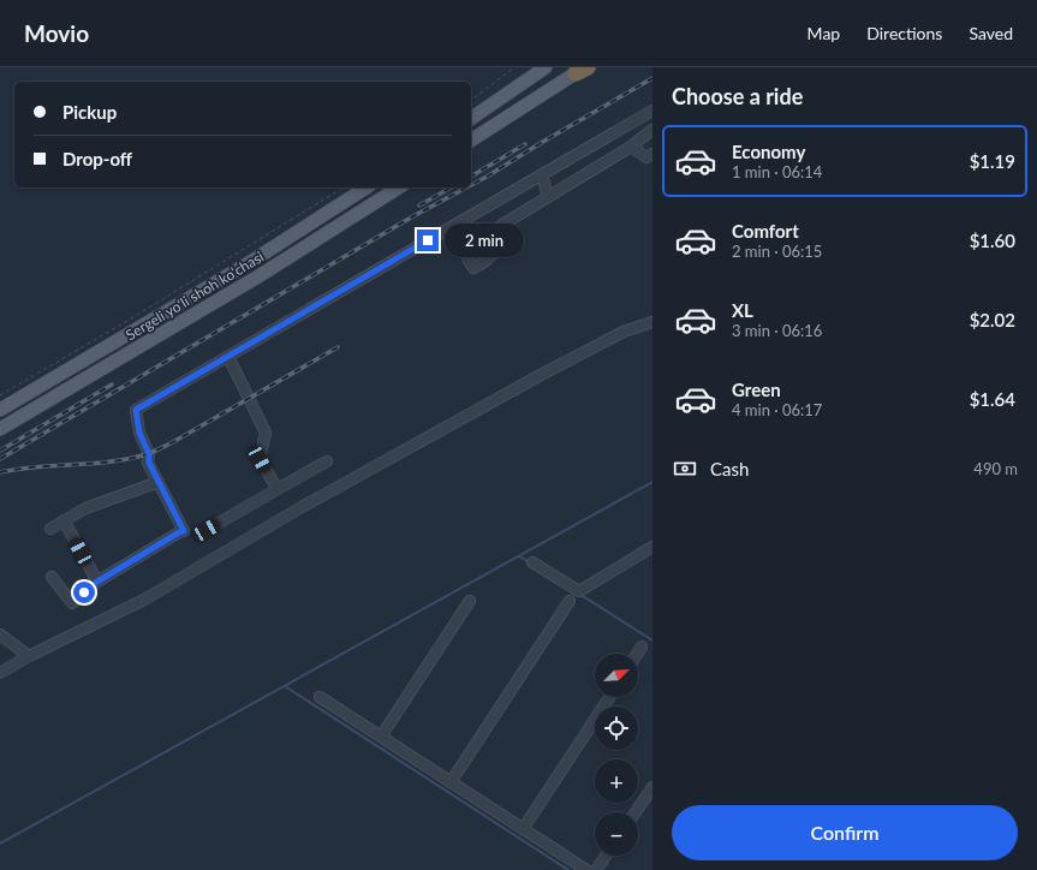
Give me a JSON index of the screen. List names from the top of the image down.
{
  "streets": {
    "main road": ["Sergeli yo‘li shoh ko‘chasi"]
  },
  "north": "top right",
  "page": {
    "header": "Movio",
    "nav": ["Map", "Directions", "Saved"],
    "heading": "Choose a ride",
    "banner": ["Pickup", "Drop-off"],
    "list": [
      {
        "name": "Economy",
        "note": "1 min · 06:14",
        "value": "$1.19"
      },
      {
        "name": "Comfort",
        "note": "2 min · 06:15",
        "value": "$1.60"
      },
      {
        "name": "XL",
        "note": "3 min · 06:16",
        "value": "$2.02"
      },
      {
        "name": "Green",
        "note": "4 min · 06:17",
        "value": "$1.64"
      }
    ],
    "bubble": "2 min",
    "pay": ["Cash", "490 m"],
    "map_buttons": ["+", "−"],
    "buttons": "Confirm"
  }
}
